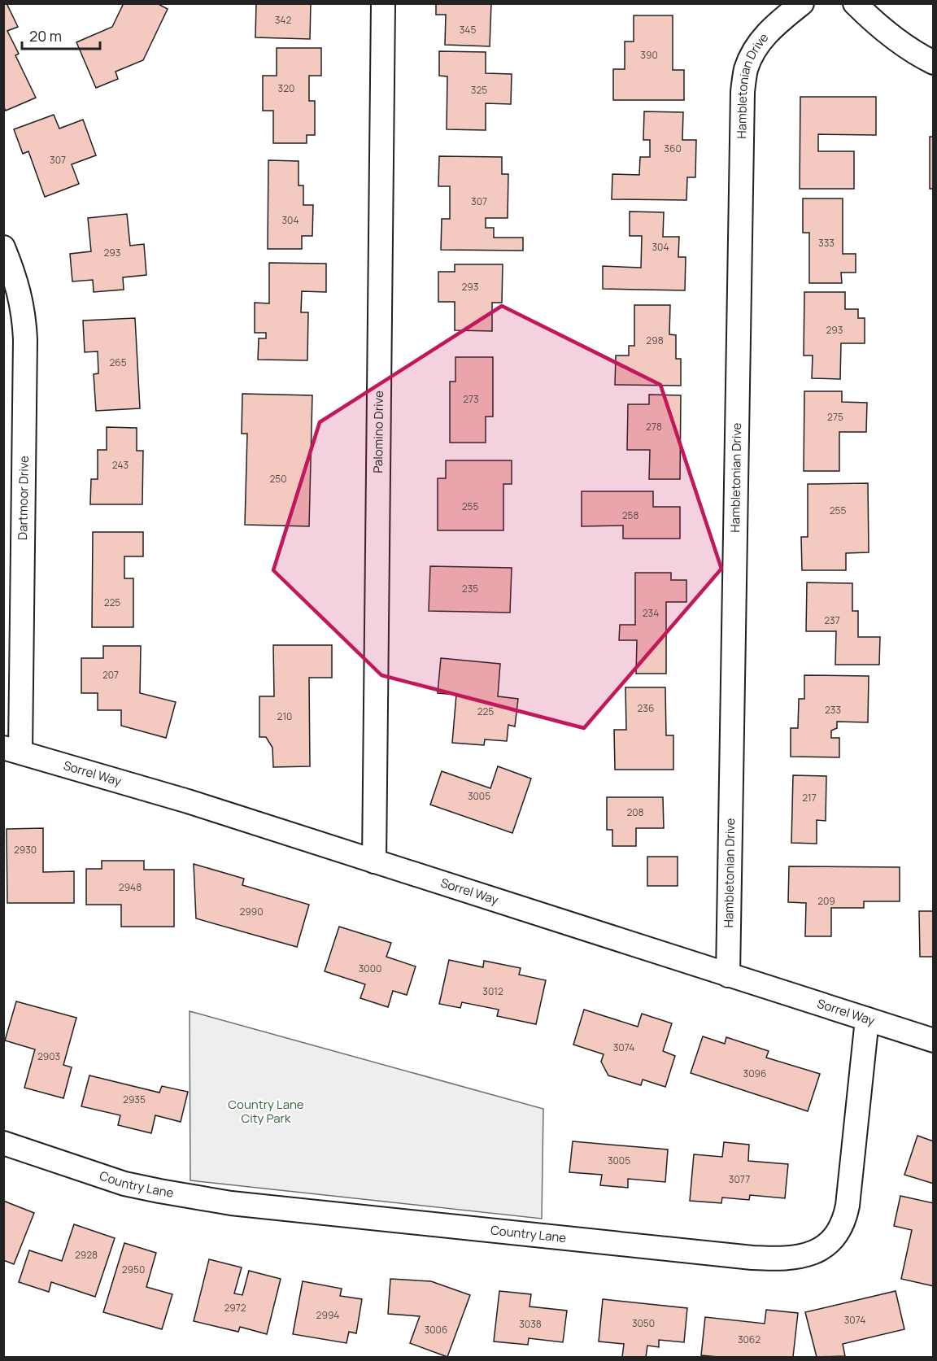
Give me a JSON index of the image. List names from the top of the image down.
{
  "streets": {
    "street": [
      "Hambletonian Drive",
      "Palomino Drive",
      "Dartmoor Drive",
      "Sorrel Way",
      "Country Lane"
    ]
  },
  "crossings": [
    ["Hambletonian Drive", "Sorrel Way"],
    ["Palomino Drive", "Sorrel Way"],
    ["Dartmoor Drive", "Sorrel Way"],
    ["Sorrel Way", "Country Lane"]
  ],
  "parks": ["Country Lane City Park"],
  "house_numbers": [
    "342",
    "345",
    "390",
    "320",
    "325",
    "360",
    "307",
    "307",
    "304",
    "333",
    "304",
    "293",
    "293",
    "293",
    "298",
    "265",
    "273",
    "275",
    "278",
    "243",
    "250",
    "255",
    "255",
    "258",
    "235",
    "225",
    "234",
    "237",
    "207",
    "236",
    "233",
    "225",
    "210",
    "3005",
    "217",
    "208",
    "2930",
    "2948",
    "209",
    "2990",
    "3000",
    "3012",
    "3074",
    "2903",
    "3096",
    "2935",
    "3005",
    "3077",
    "2928",
    "2950",
    "2972",
    "2994",
    "3074",
    "3050",
    "3038",
    "3006",
    "3062"
  ],
  "scale_bar": "20 m"
}
